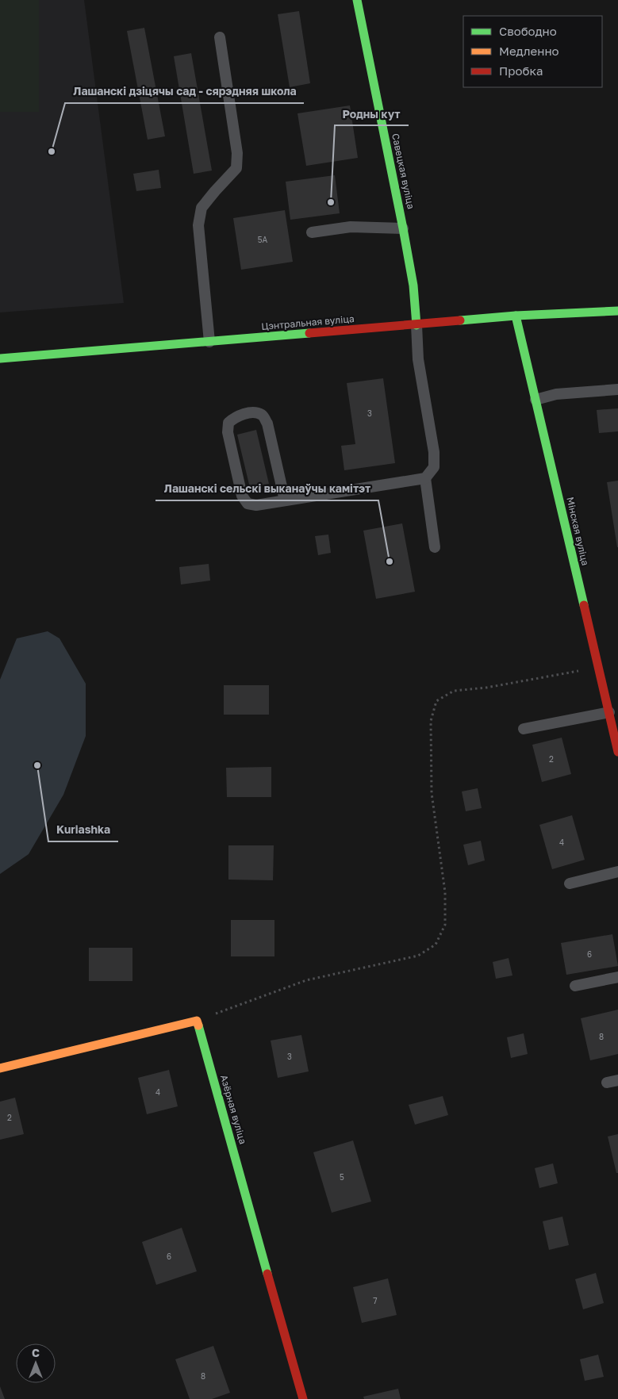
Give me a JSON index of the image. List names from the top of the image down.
{
  "streets": {
    "street": [
      "Савецкая вуліца",
      "Цэнтральная вуліца",
      "Мінская вуліца",
      "Азёрная вуліца"
    ]
  },
  "crossings": [
    ["Савецкая вуліца", "Цэнтральная вуліца"],
    ["Цэнтральная вуліца", "Мінская вуліца"]
  ],
  "places": [
    "Лашанскі дзіцячы сад - сярэдняя школа",
    "Родны кут",
    "Лашанскі сельскі выканаўчы камітэт",
    "Kuriashka"
  ],
  "house_numbers": [
    "5А",
    "3",
    "2",
    "4",
    "6",
    "8",
    "3",
    "4",
    "2",
    "5",
    "6",
    "7",
    "8"
  ],
  "legend": ["Свободно", "Медленно", "Пробка"],
  "north": "top"
}
